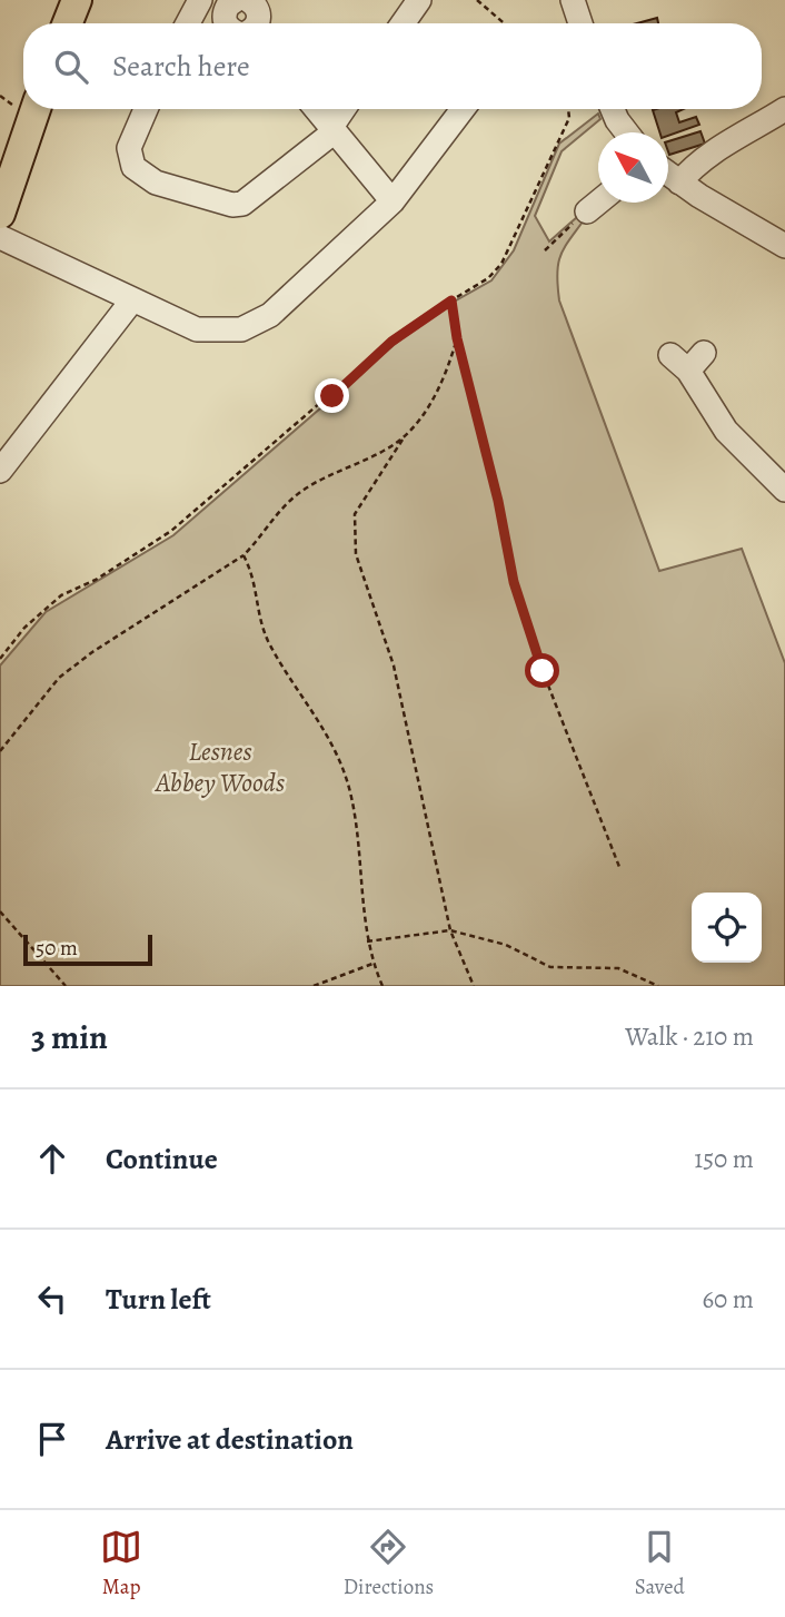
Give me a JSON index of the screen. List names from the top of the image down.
{
  "parks": ["Lesnes Abbey Woods"],
  "scale_bar": "50 m",
  "north": "top left",
  "page": {
    "search": "Search here",
    "scale": "50 m",
    "heading": ["3 min", "Walk · 210 m"],
    "list": [
      ["Continue", "150 m"],
      ["Turn left", "60 m"],
      "Arrive at destination"
    ],
    "nav": ["Map", "Directions", "Saved"]
  }
}
